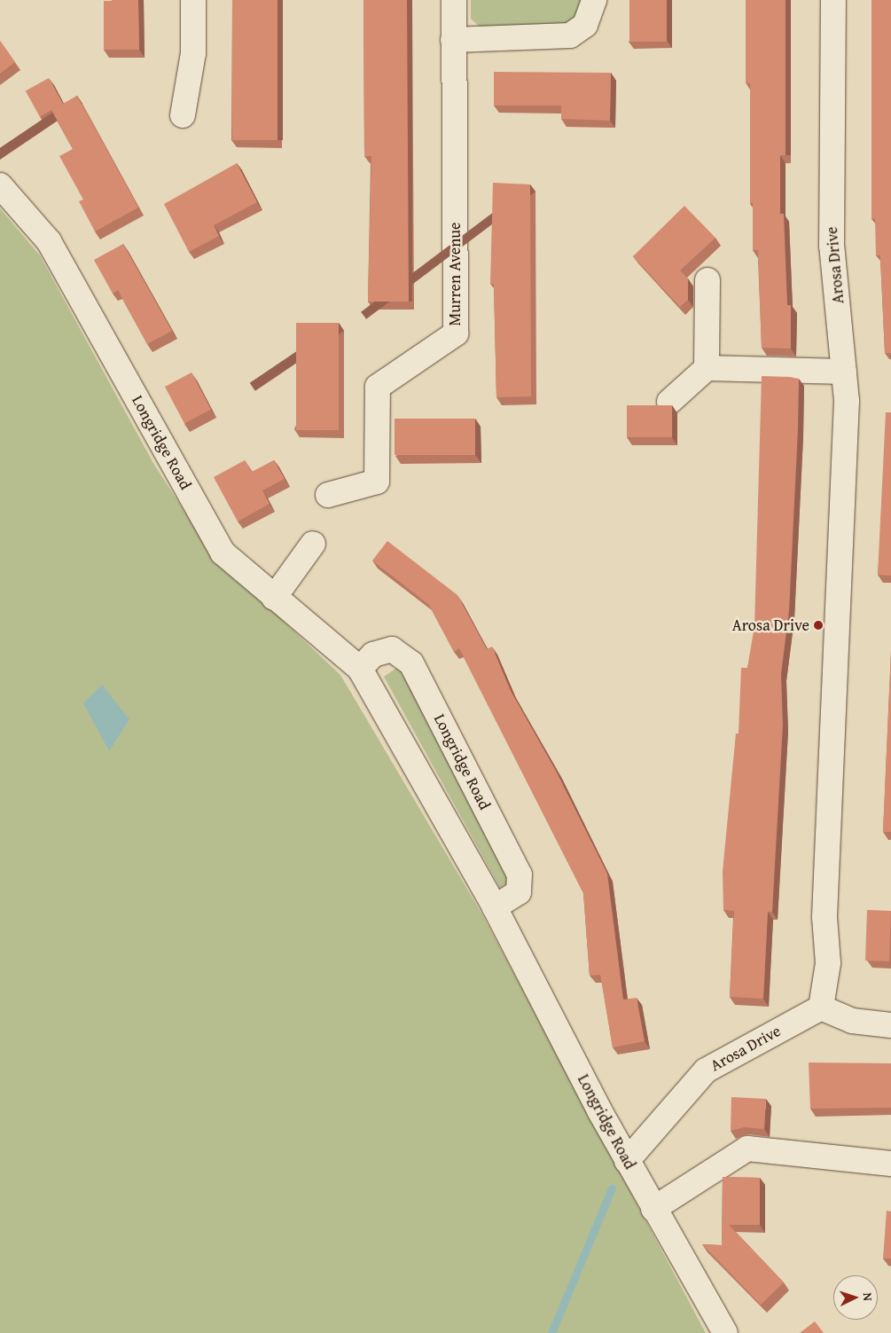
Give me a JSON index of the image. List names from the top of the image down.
{
  "streets": {
    "street": ["Arosa Drive", "Murren Avenue", "Longridge Road"]
  },
  "crossings": [
    ["Arosa Drive", "Longridge Road"]
  ],
  "places": ["Arosa Drive"],
  "north": "right"
}
